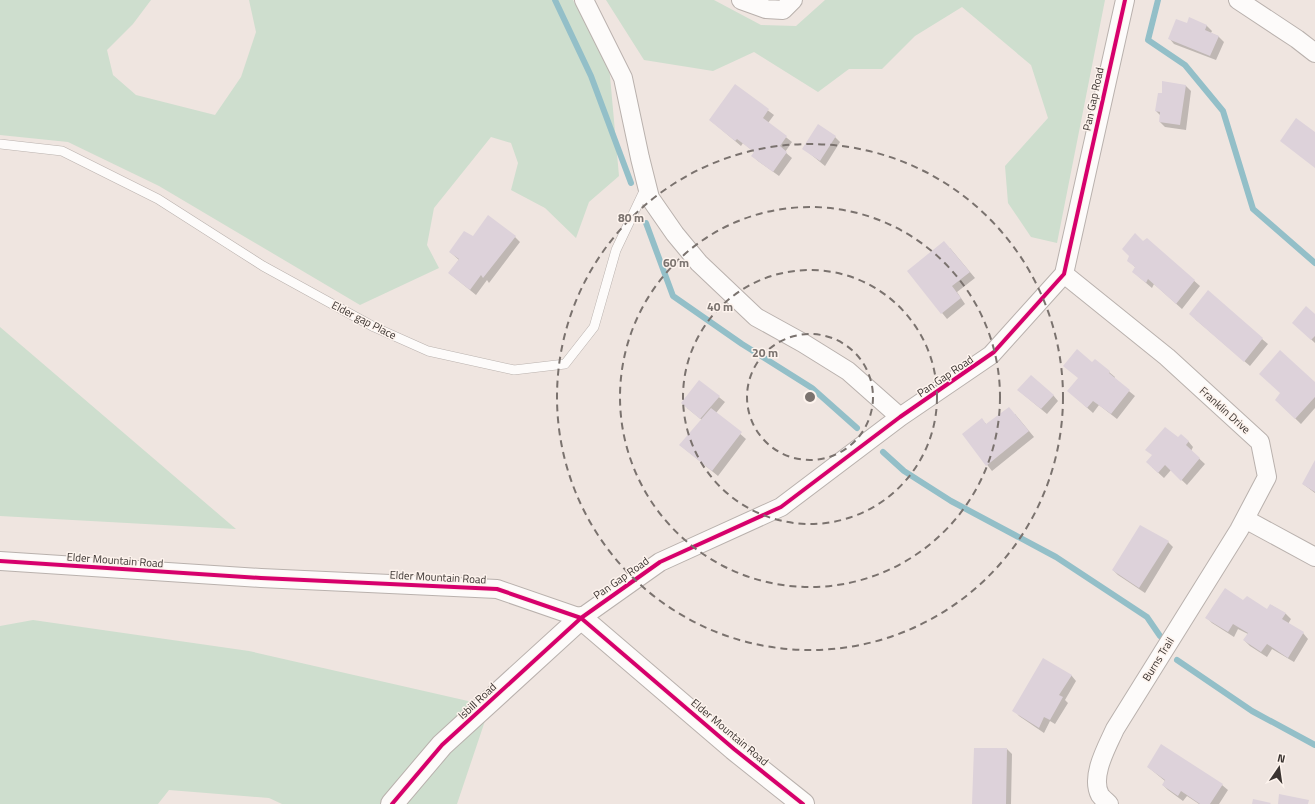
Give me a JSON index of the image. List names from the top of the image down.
{
  "streets": {
    "street": [
      "Pan Gap Road",
      "Franklin Drive",
      "Elder Mountain Road",
      "Burns Trail",
      "Isbill Road"
    ],
    "lane": ["Elder gap Place"]
  },
  "crossings": [
    ["Pan Gap Road", "Franklin Drive"],
    ["Pan Gap Road", "Elder Mountain Road"],
    ["Pan Gap Road", "Isbill Road"],
    ["Franklin Drive", "Burns Trail"],
    ["Elder Mountain Road", "Isbill Road"]
  ],
  "north": "top",
  "rings": [
    "80 m",
    "60 m",
    "40 m",
    "20 m"
  ]
}
